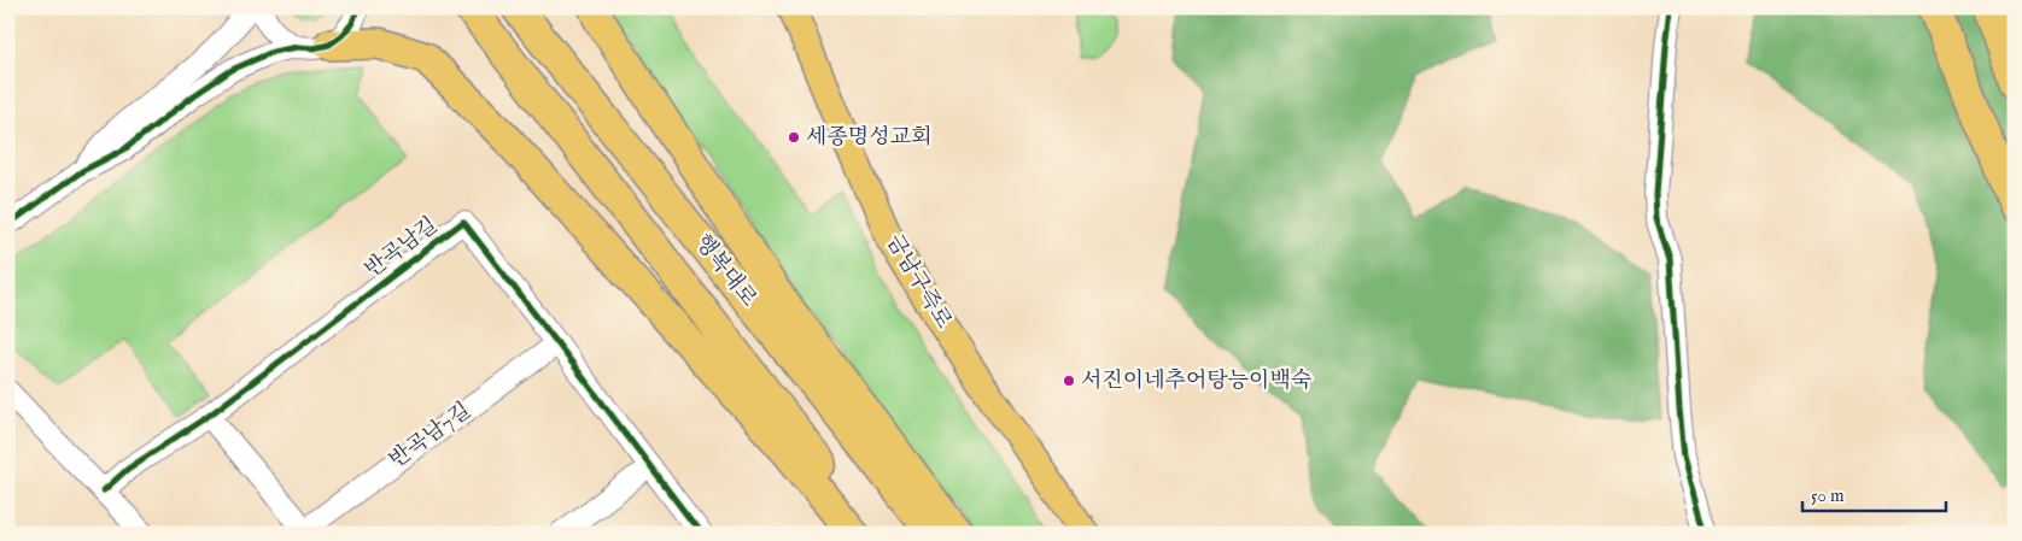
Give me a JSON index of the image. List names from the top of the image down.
{
  "streets": {
    "highway": ["행복대로"],
    "main road": ["금남구즉로"],
    "street": ["반곡남길", "반곡남7길"]
  },
  "crossings": [
    ["반곡남길", "반곡남7길"]
  ],
  "places": ["세종명성교회", "서진이네추어탕능이백숙"],
  "scale_bar": "50 m"
}
